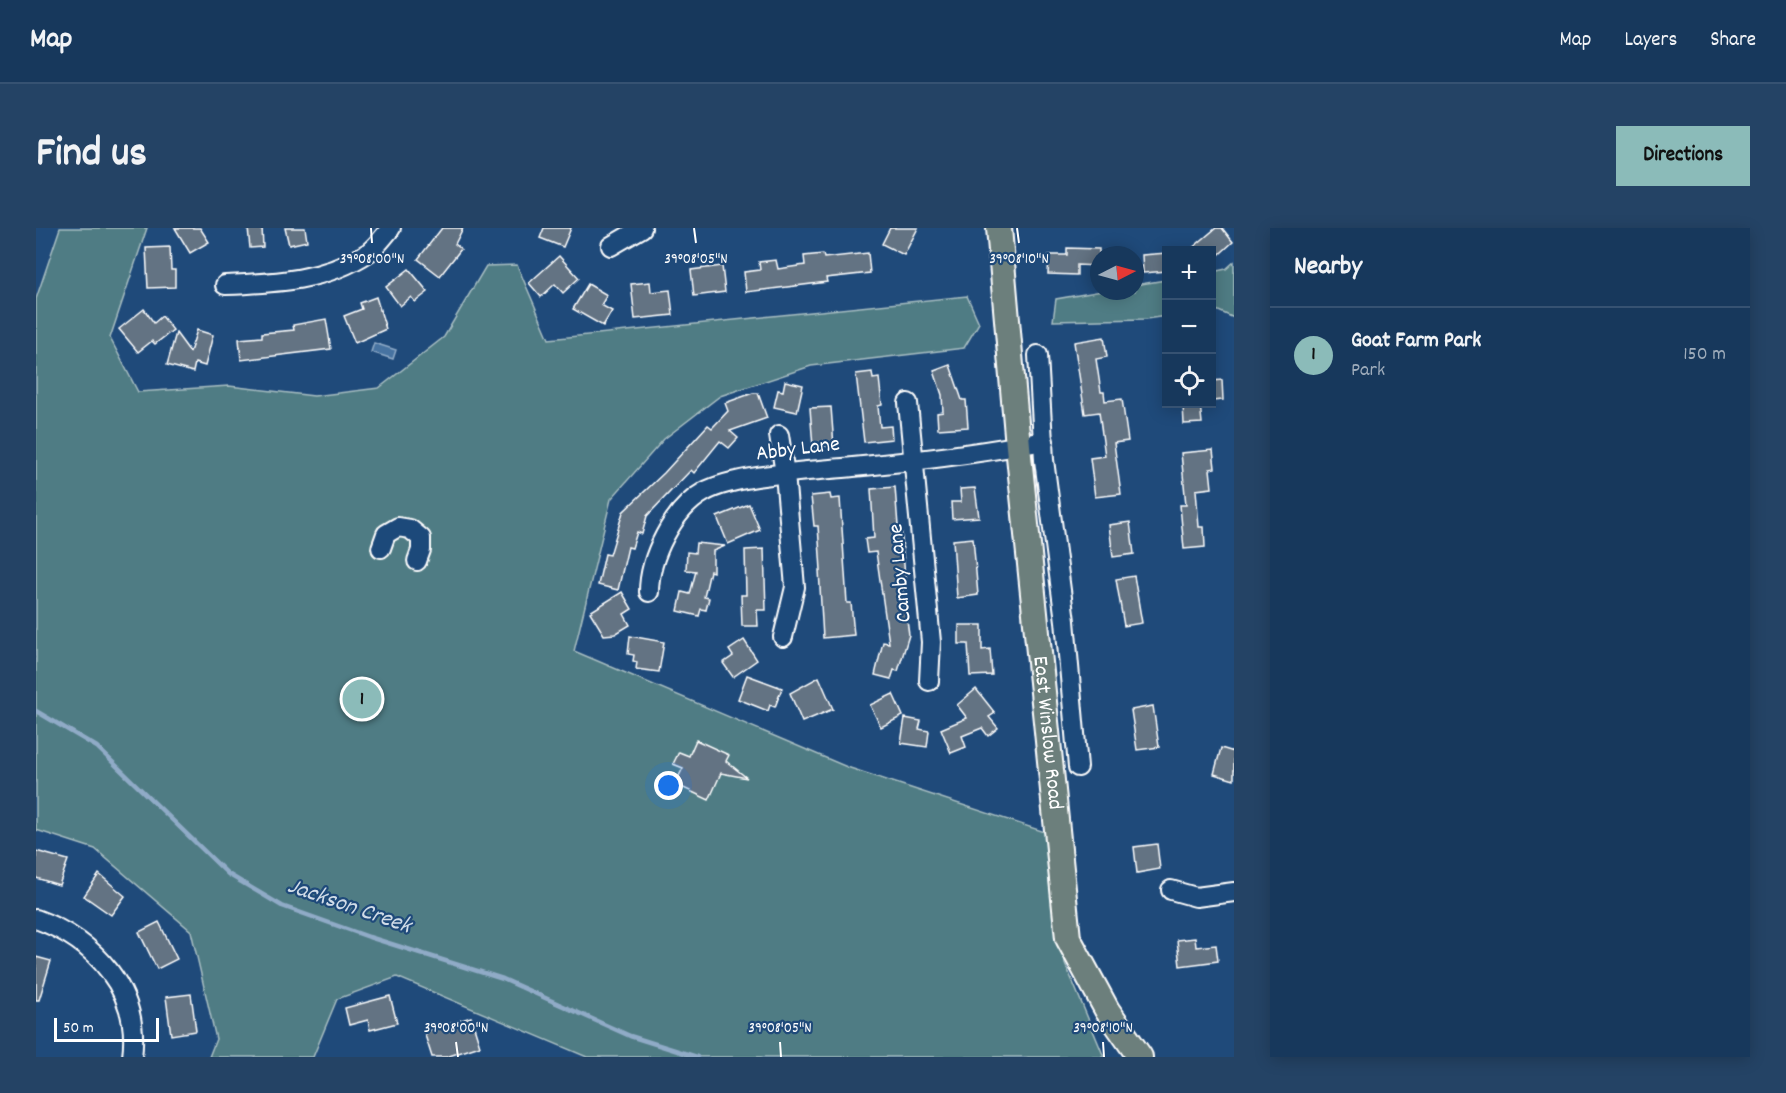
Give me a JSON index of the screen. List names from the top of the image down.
{
  "streets": {
    "main road": ["East Winslow Road"],
    "street": ["Abby Lane", "Camby Lane"]
  },
  "crossings": [
    ["Abby Lane", "Camby Lane"],
    ["Abby Lane", "East Winslow Road"]
  ],
  "water": ["Jackson Creek"],
  "scale_bar": "50 m",
  "north": "right",
  "page": {
    "header": "Map",
    "nav": ["Map", "Layers", "Share"],
    "title": "Find us",
    "buttons": "Directions",
    "heading": "Nearby",
    "map_buttons": ["+", "−"],
    "list": [
      {
        "mark": "1",
        "name": "Goat Farm Park",
        "note": "Park",
        "value": "150 m"
      }
    ],
    "pins": "1",
    "scale": "50 m"
  },
  "coordinates": ["39°08'00\"N", "39°08'05\"N", "39°08'10\"N"]
}
